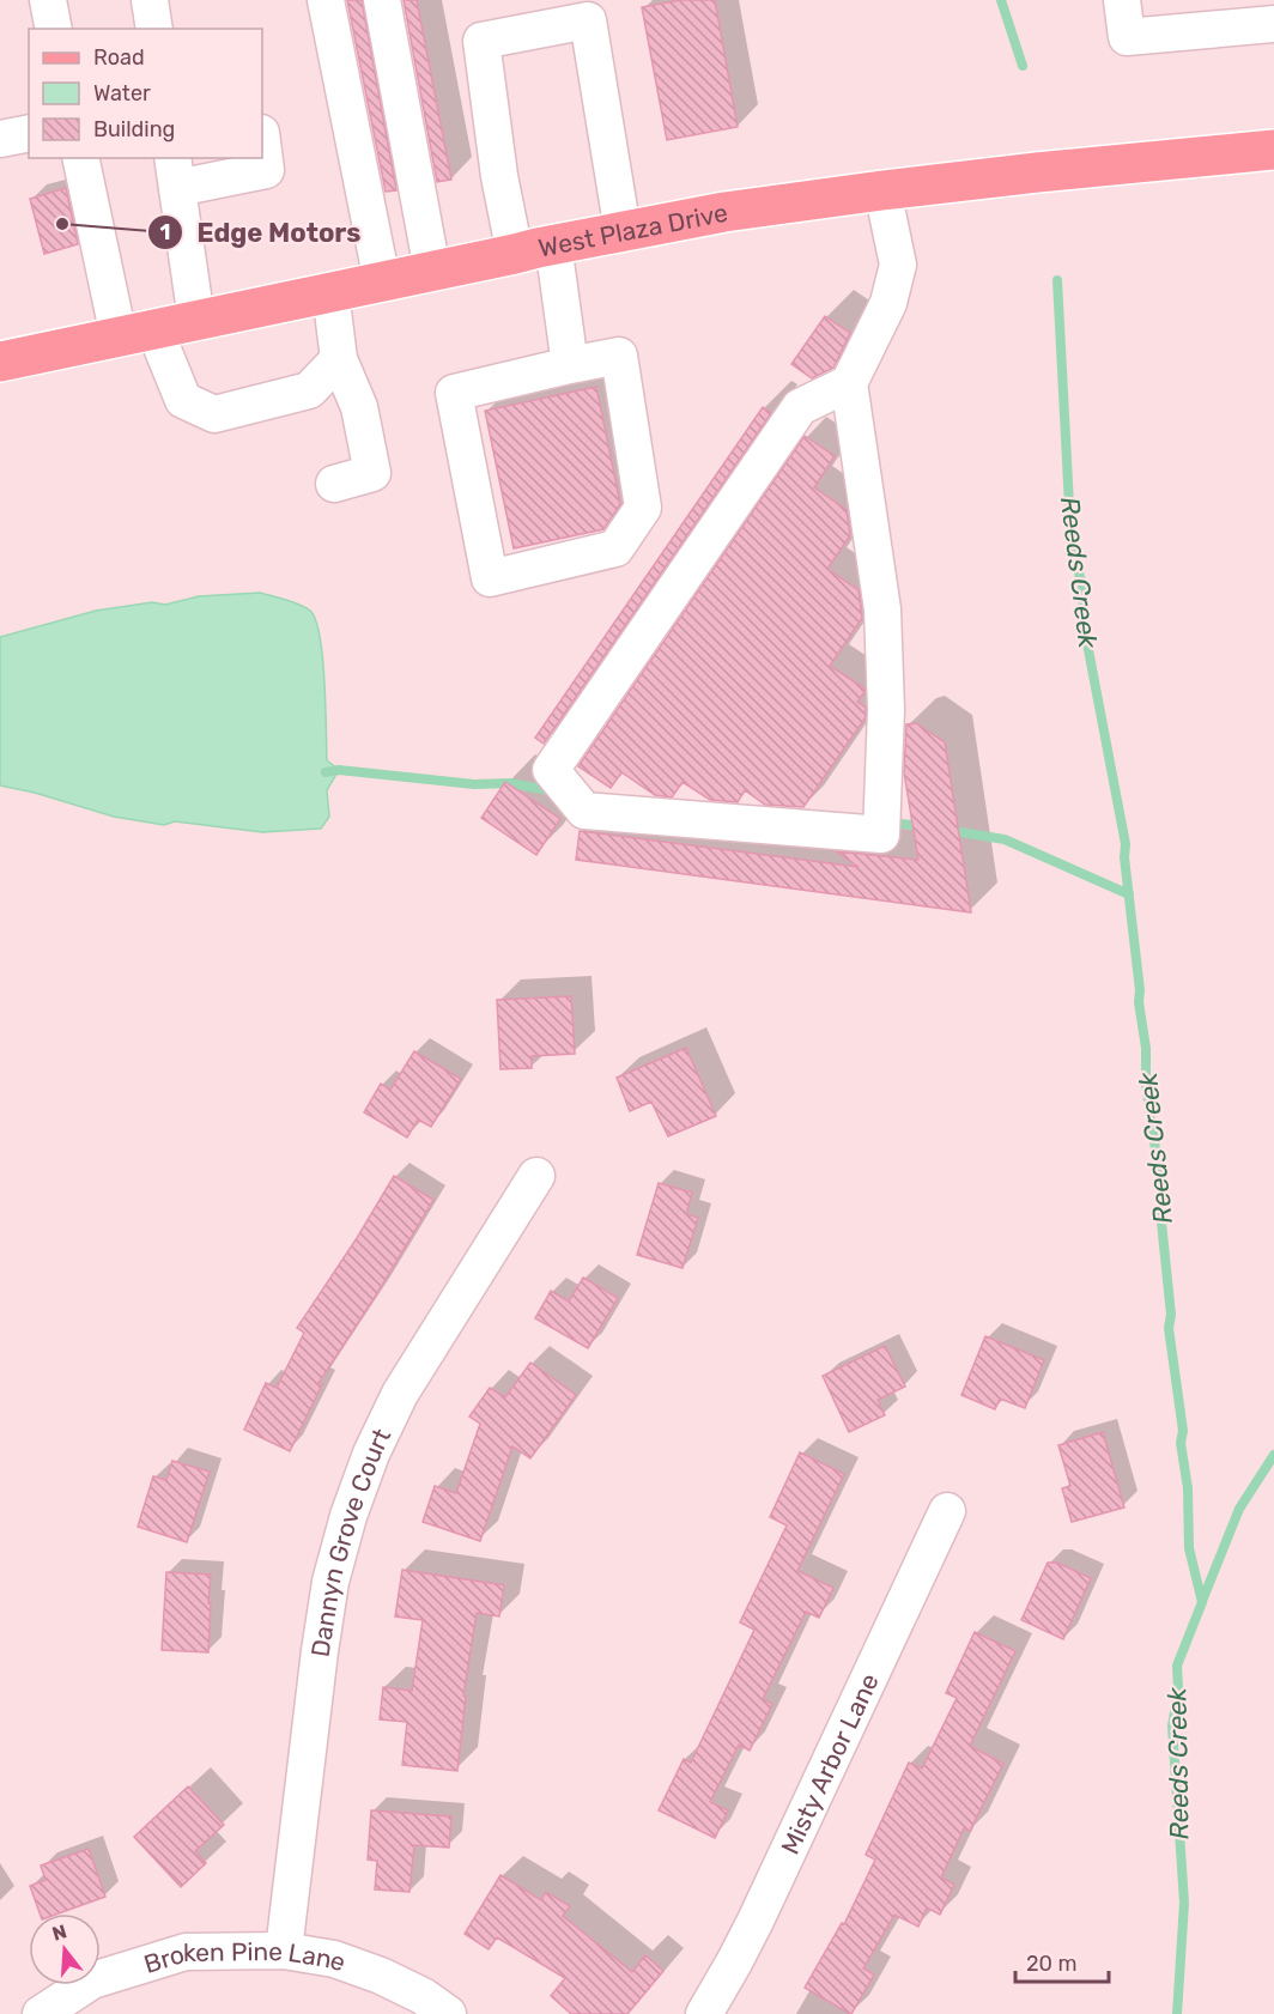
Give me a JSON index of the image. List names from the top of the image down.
{
  "streets": {
    "main road": ["West Plaza Drive"],
    "street": ["Dannyn Grove Court", "Misty Arbor Lane", "Broken Pine Lane"]
  },
  "crossings": [
    ["Dannyn Grove Court", "Broken Pine Lane"]
  ],
  "water": ["Reeds Creek"],
  "places": ["Edge Motors"],
  "legend": ["Road", "Water", "Building"],
  "scale_bar": "20 m",
  "north": "top"
}
